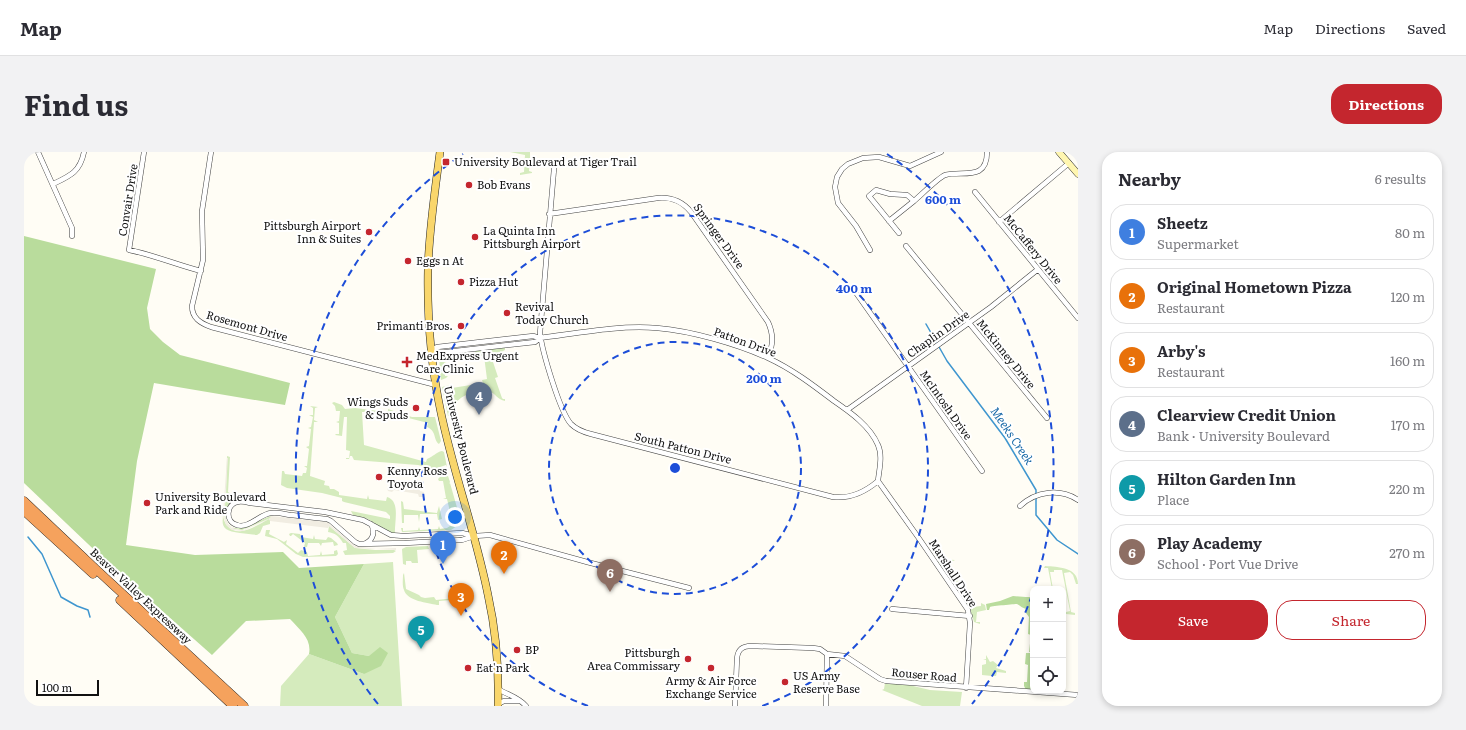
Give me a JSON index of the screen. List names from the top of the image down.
{
  "streets": {
    "highway": ["Beaver Valley Expressway"],
    "main road": ["University Boulevard"],
    "street": [
      "Convair Drive",
      "Springer Drive",
      "McCaffery Drive",
      "Rosemont Drive",
      "Chaplin Drive",
      "Patton Drive",
      "McKinney Drive",
      "McIntosh Drive",
      "South Patton Drive",
      "Marshall Drive",
      "Rouser Road"
    ]
  },
  "crossings": [
    ["Convair Drive", "Rosemont Drive"],
    ["Springer Drive", "Patton Drive"],
    ["Springer Drive", "South Patton Drive"],
    ["McCaffery Drive", "Chaplin Drive"],
    ["Rosemont Drive", "University Boulevard"],
    ["Chaplin Drive", "Patton Drive"],
    ["Chaplin Drive", "McKinney Drive"],
    ["Chaplin Drive", "McIntosh Drive"],
    ["Patton Drive", "University Boulevard"],
    ["Patton Drive", "South Patton Drive"],
    ["Patton Drive", "Marshall Drive"],
    ["South Patton Drive", "Marshall Drive"],
    ["Marshall Drive", "Rouser Road"]
  ],
  "water": ["Meeks Creek"],
  "places": {
    "transit": ["University Boulevard at Tiger Trail"],
    "other": [
      "Bob Evans",
      "Pittsburgh Airport Inn & Suites",
      "La Quinta Inn Pittsburgh Airport",
      "Eggs n At",
      "Pizza Hut",
      "Revival Today Church",
      "Primanti Bros.",
      "Wings Suds & Spuds",
      "Kenny Ross Toyota",
      "University Boulevard Park and Ride",
      "BP",
      "Pittsburgh Area Commissary",
      "Eat'n Park",
      "Army & Air Force Exchange Service",
      "US Army Reserve Base"
    ],
    "health": ["MedExpress Urgent Care Clinic"]
  },
  "scale_bar": "100 m",
  "page": {
    "header": "Map",
    "nav": ["Map", "Directions", "Saved"],
    "title": "Find us",
    "buttons": [
      "Directions",
      ["Save", "Share"]
    ],
    "heading": ["Nearby", "6 results"],
    "list": [
      {
        "mark": "1",
        "name": "Sheetz",
        "note": "Supermarket",
        "value": "80 m"
      },
      {
        "mark": "2",
        "name": "Original Hometown Pizza",
        "note": "Restaurant",
        "value": "120 m"
      },
      {
        "mark": "3",
        "name": "Arby's",
        "note": "Restaurant",
        "value": "160 m"
      },
      {
        "mark": "4",
        "name": "Clearview Credit Union",
        "note": "Bank · University Boulevard",
        "value": "170 m"
      },
      {
        "mark": "5",
        "name": "Hilton Garden Inn",
        "note": "Place",
        "value": "220 m"
      },
      {
        "mark": "6",
        "name": "Play Academy",
        "note": "School · Port Vue Drive",
        "value": "270 m"
      }
    ],
    "pins": [
      "4",
      "1",
      "2",
      "6",
      "3",
      "5"
    ],
    "map_buttons": ["+", "−"],
    "scale": "100 m"
  },
  "rings": ["600 m", "400 m", "200 m"]
}
